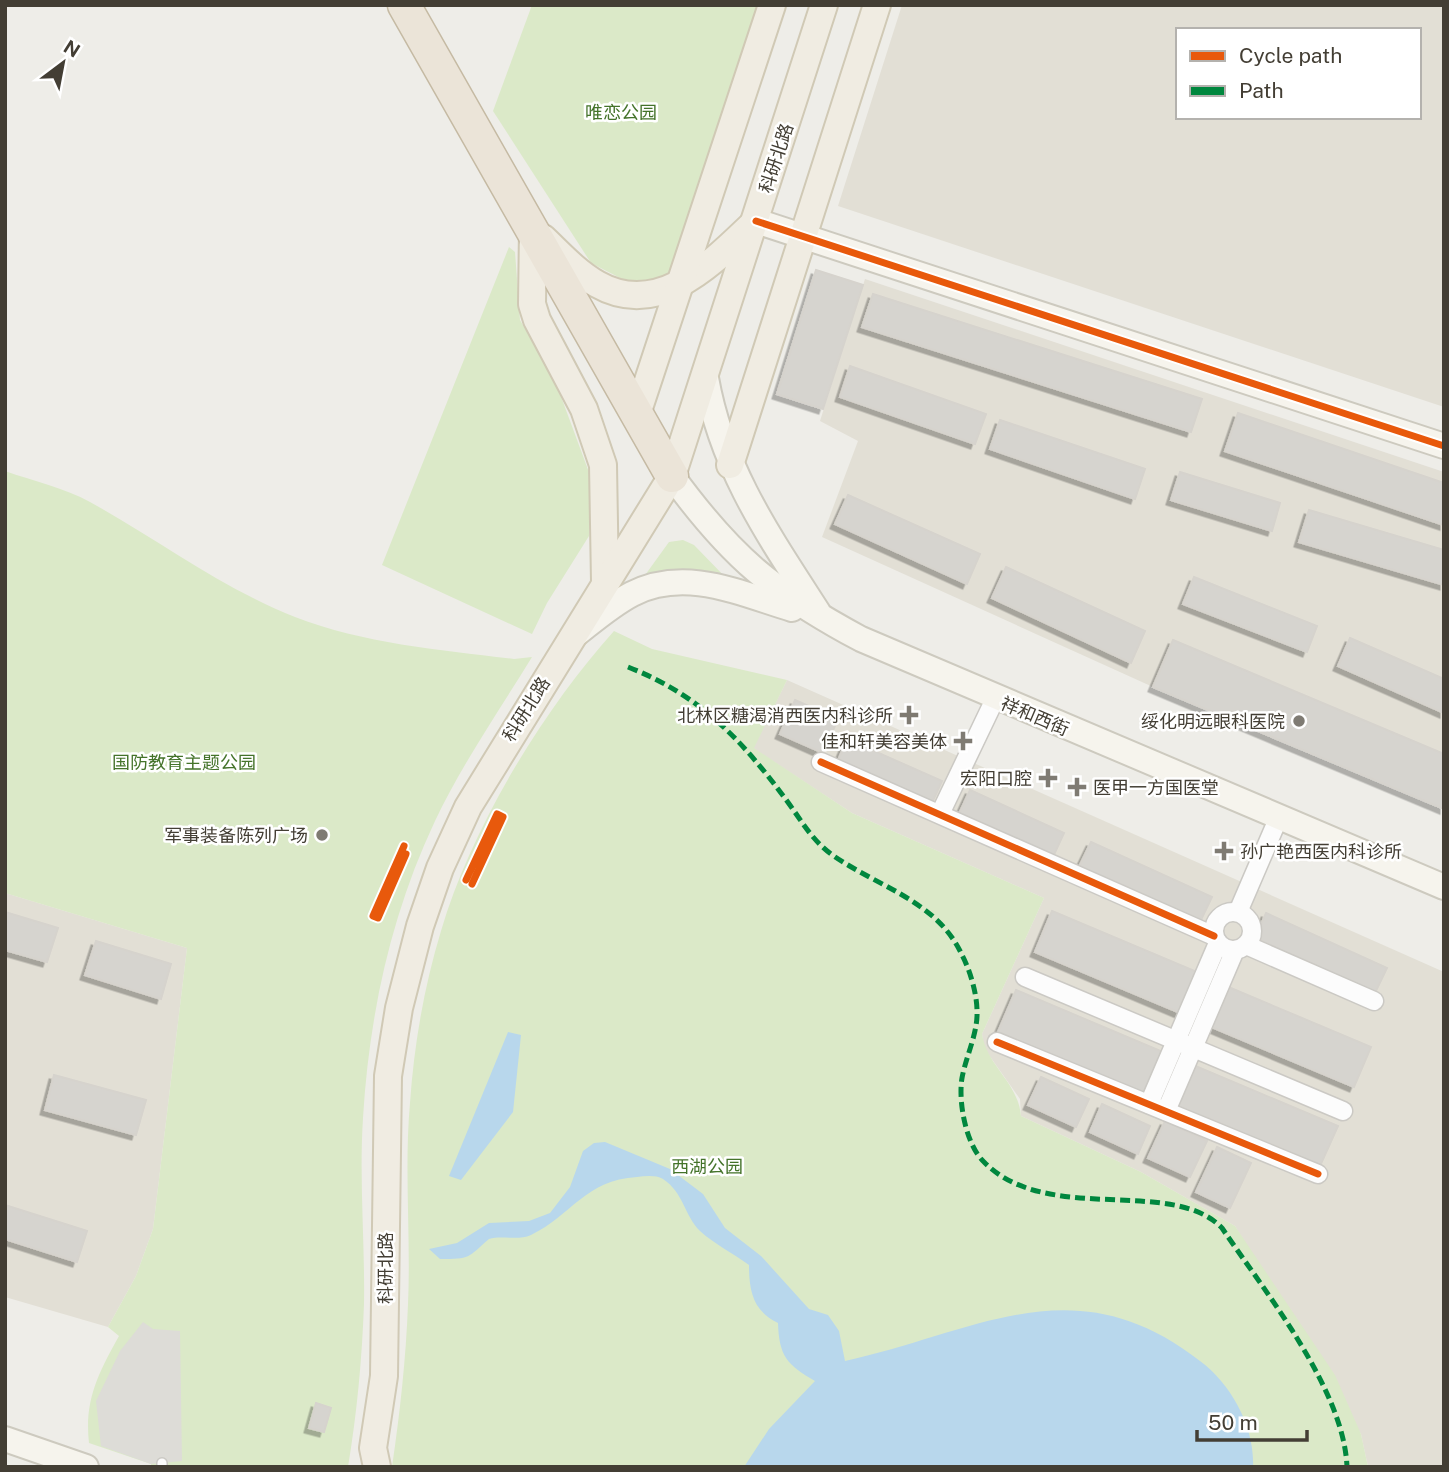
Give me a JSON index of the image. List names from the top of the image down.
{
  "streets": {
    "main road": ["科研北路", "祥和西街"]
  },
  "crossings": [
    ["科研北路", "祥和西街"]
  ],
  "parks": ["唯恋公园", "国防教育主题公园", "西湖公园"],
  "places": {
    "health": [
      "北林区糖渴消西医内科诊所",
      "佳和轩美容美体",
      "宏阳口腔",
      "医甲一方国医堂",
      "孙广艳西医内科诊所"
    ],
    "other": ["绥化明远眼科医院", "军事装备陈列广场"]
  },
  "legend": ["Cycle path", "Path"],
  "scale_bar": "50 m",
  "north": "top right"
}
